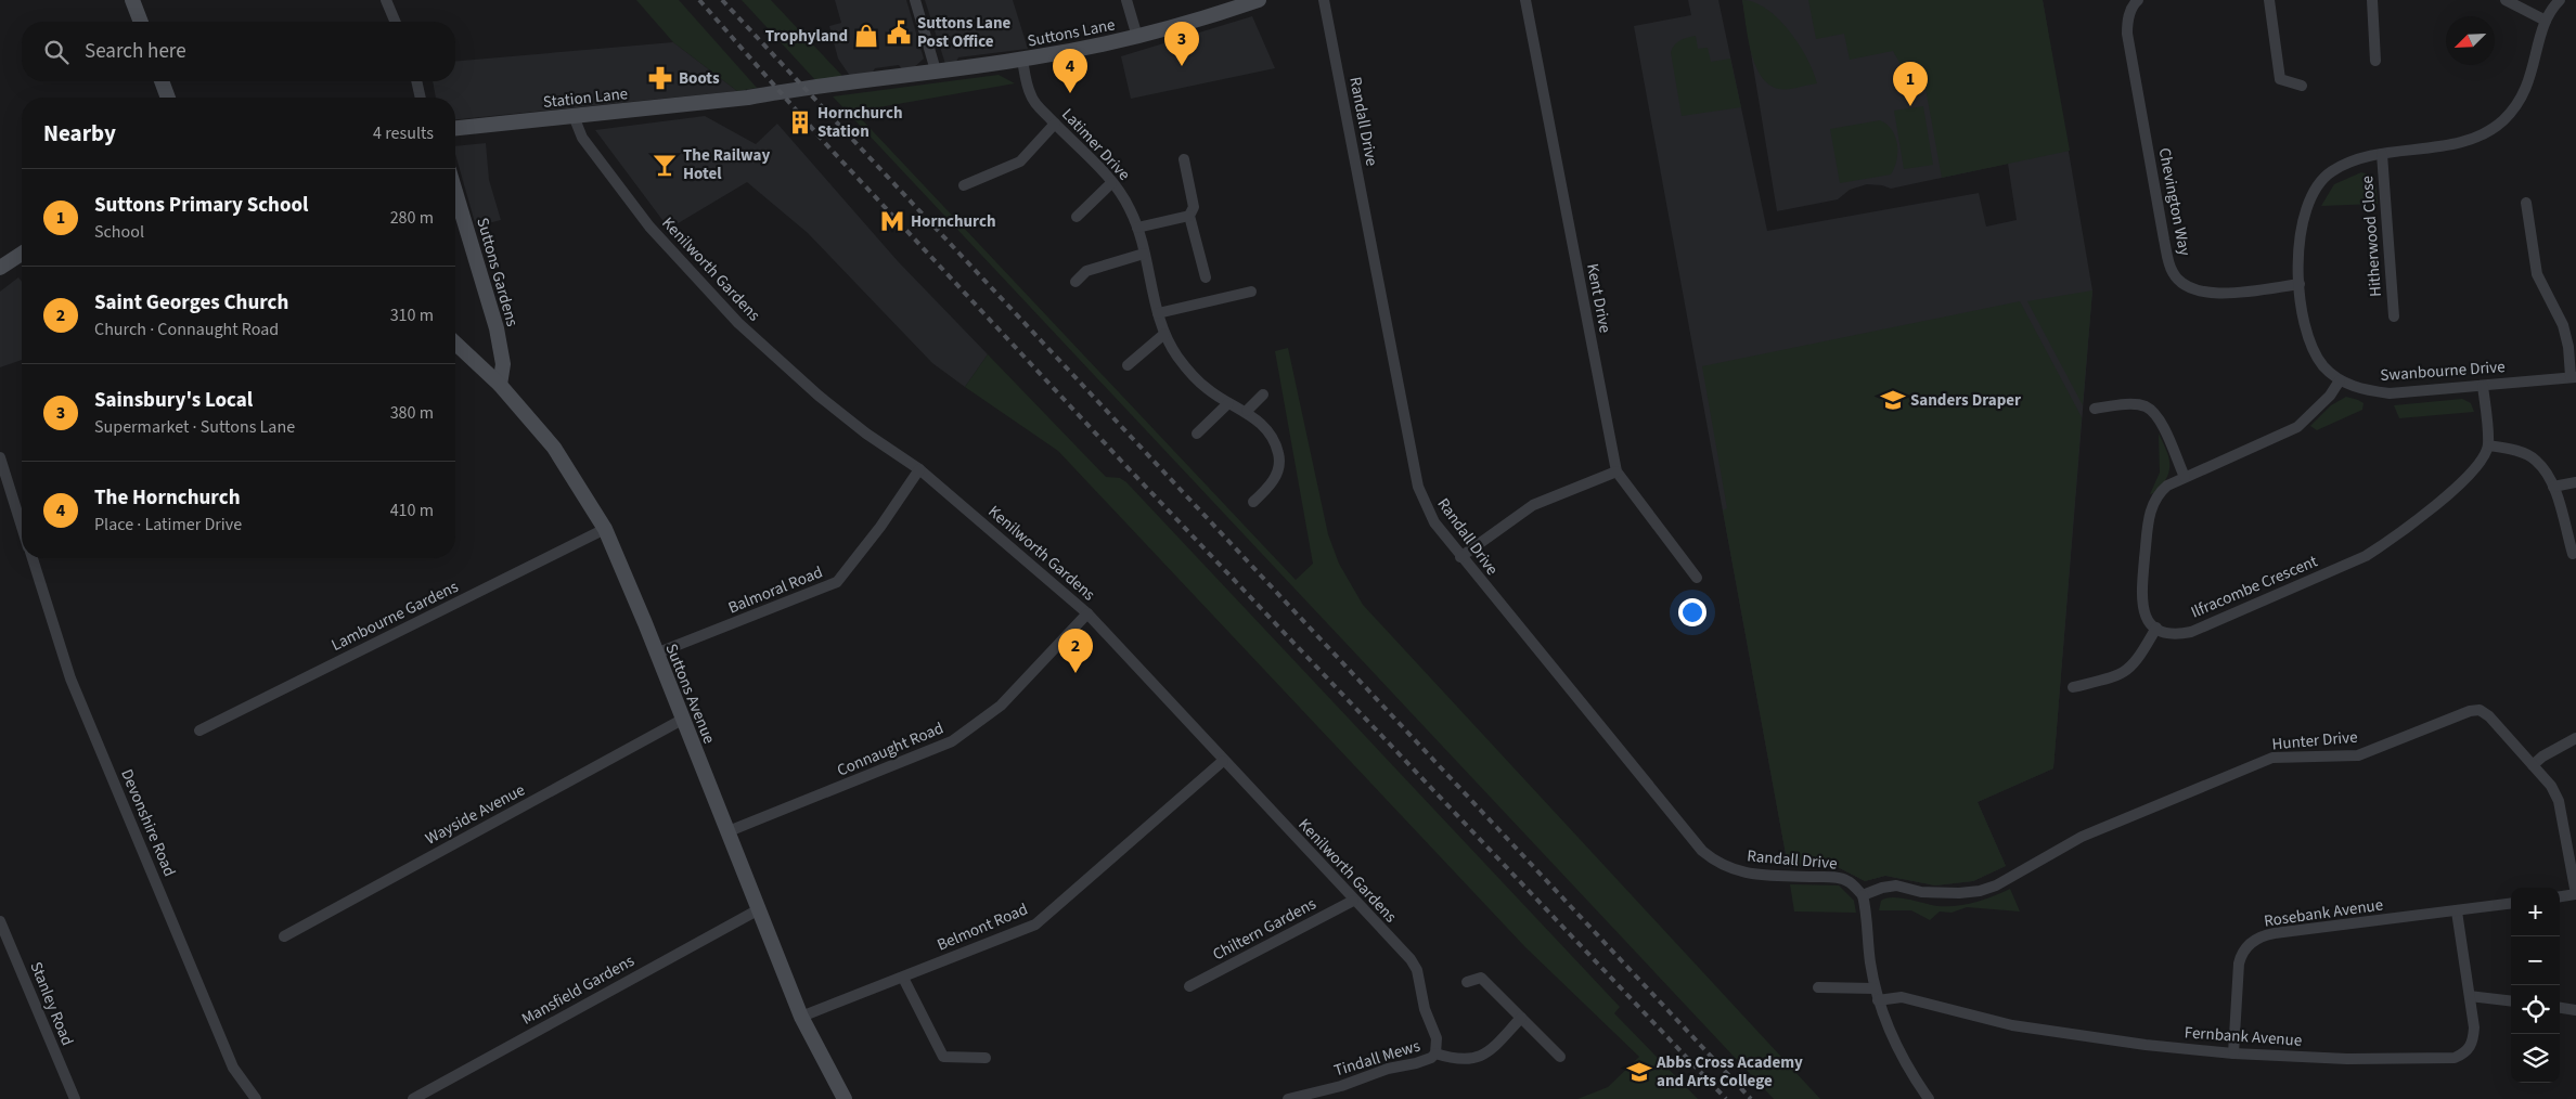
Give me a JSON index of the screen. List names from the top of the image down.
{
  "streets": {
    "street": [
      "Suttons Lane",
      "Station Lane",
      "Randall Drive",
      "Latimer Drive",
      "Chevington Way",
      "Hitherwood Close",
      "Kenilworth Gardens",
      "Suttons Gardens",
      "Kent Drive",
      "Swanbourne Drive",
      "Ilfracombe Crescent",
      "Balmoral Road",
      "Lambourne Gardens",
      "Suttons Avenue",
      "Hunter Drive",
      "Connaught Road",
      "Wayside Avenue",
      "Devonshire Road",
      "Rosebank Avenue",
      "Belmont Road",
      "Chiltern Gardens",
      "Mansfield Gardens",
      "Stanley Road",
      "Fernbank Avenue",
      "Tindall Mews"
    ]
  },
  "crossings": [
    ["Suttons Lane", "Station Lane"],
    ["Suttons Lane", "Latimer Drive"],
    ["Station Lane", "Kenilworth Gardens"],
    ["Randall Drive", "Hunter Drive"],
    ["Chevington Way", "Swanbourne Drive"],
    ["Hitherwood Close", "Swanbourne Drive"],
    ["Kenilworth Gardens", "Balmoral Road"],
    ["Kenilworth Gardens", "Connaught Road"],
    ["Kenilworth Gardens", "Belmont Road"],
    ["Kenilworth Gardens", "Chiltern Gardens"],
    ["Kenilworth Gardens", "Tindall Mews"],
    ["Suttons Gardens", "Suttons Avenue"],
    ["Balmoral Road", "Suttons Avenue"],
    ["Lambourne Gardens", "Suttons Avenue"],
    ["Suttons Avenue", "Connaught Road"],
    ["Suttons Avenue", "Wayside Avenue"],
    ["Suttons Avenue", "Belmont Road"],
    ["Suttons Avenue", "Mansfield Gardens"],
    ["Rosebank Avenue", "Fernbank Avenue"]
  ],
  "places": {
    "public building": ["Suttons Lane Post Office"],
    "shop": ["Trophyland"],
    "pharmacy": ["Boots"],
    "building": ["Hornchurch Station"],
    "bar": ["The Railway Hotel"],
    "metro station": ["Hornchurch"],
    "school or university": ["Sanders Draper", "Abbs Cross Academy and Arts College"]
  },
  "north": "bottom left",
  "page": {
    "pins": [
      "3",
      "4",
      "1",
      "2"
    ],
    "search": "Search here",
    "heading": ["Nearby", "4 results"],
    "list": [
      {
        "mark": "1",
        "name": "Suttons Primary School",
        "note": "School",
        "value": "280 m"
      },
      {
        "mark": "2",
        "name": "Saint Georges Church",
        "note": "Church · Connaught Road",
        "value": "310 m"
      },
      {
        "mark": "3",
        "name": "Sainsbury's Local",
        "note": "Supermarket · Suttons Lane",
        "value": "380 m"
      },
      {
        "mark": "4",
        "name": "The Hornchurch",
        "note": "Place · Latimer Drive",
        "value": "410 m"
      }
    ],
    "map_buttons": ["+", "−"]
  }
}
